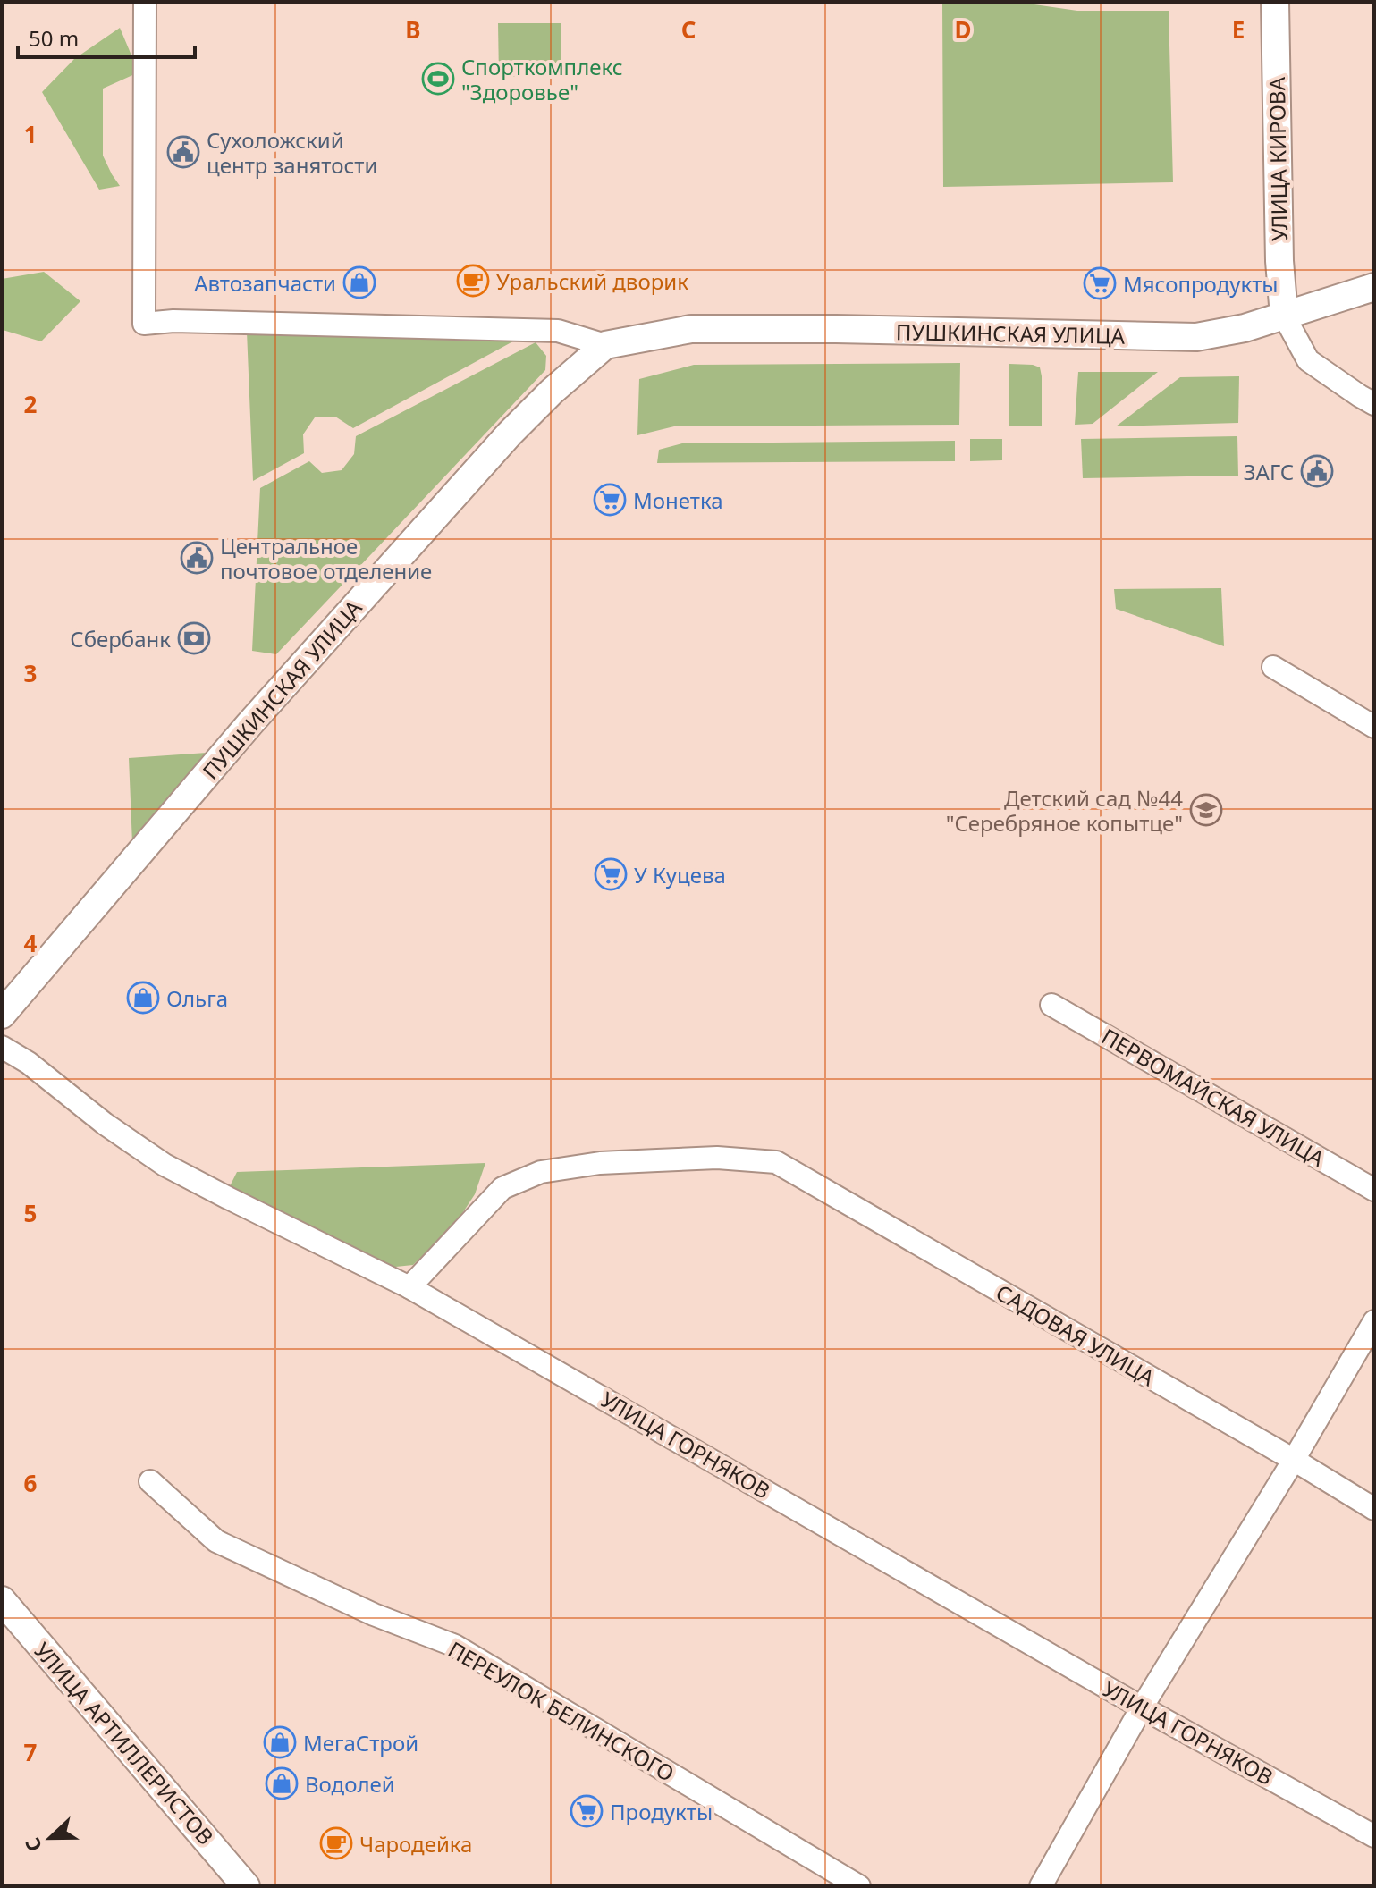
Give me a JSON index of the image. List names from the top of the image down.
{
  "streets": {
    "street": [
      "УЛИЦА КИРОВА",
      "ПУШКИНСКАЯ УЛИЦА",
      "ПЕРВОМАЙСКАЯ УЛИЦА",
      "САДОВАЯ УЛИЦА",
      "УЛИЦА ГОРНЯКОВ",
      "ПЕРЕУЛОК БЕЛИНСКОГО",
      "УЛИЦА АРТИЛЛЕРИСТОВ"
    ]
  },
  "crossings": [
    ["УЛИЦА КИРОВА", "ПУШКИНСКАЯ УЛИЦА"],
    ["САДОВАЯ УЛИЦА", "УЛИЦА ГОРНЯКОВ"]
  ],
  "places": {
    "sports": ["Спорткомплекс \"Здоровье\""],
    "public building": ["Сухоложский центр занятости", "ЗАГС", "Центральное почтовое отделение"],
    "cafe": ["Уральский дворик", "Чародейка"],
    "shop": [
      "Автозапчасти",
      "Ольга",
      "МегаСтрой",
      "Водолей"
    ],
    "supermarket": [
      "Мясопродукты",
      "Монетка",
      "У Куцева",
      "Продукты"
    ],
    "bank": ["Сбербанк"],
    "school or university": ["Детский сад №44 \"Серебряное копытце\""]
  },
  "scale_bar": "50 m",
  "north": "left",
  "grid": {
    "columns": [
      "B",
      "C",
      "D",
      "E"
    ],
    "rows": [
      "1",
      "2",
      "3",
      "4",
      "5",
      "6",
      "7"
    ]
  }
}
